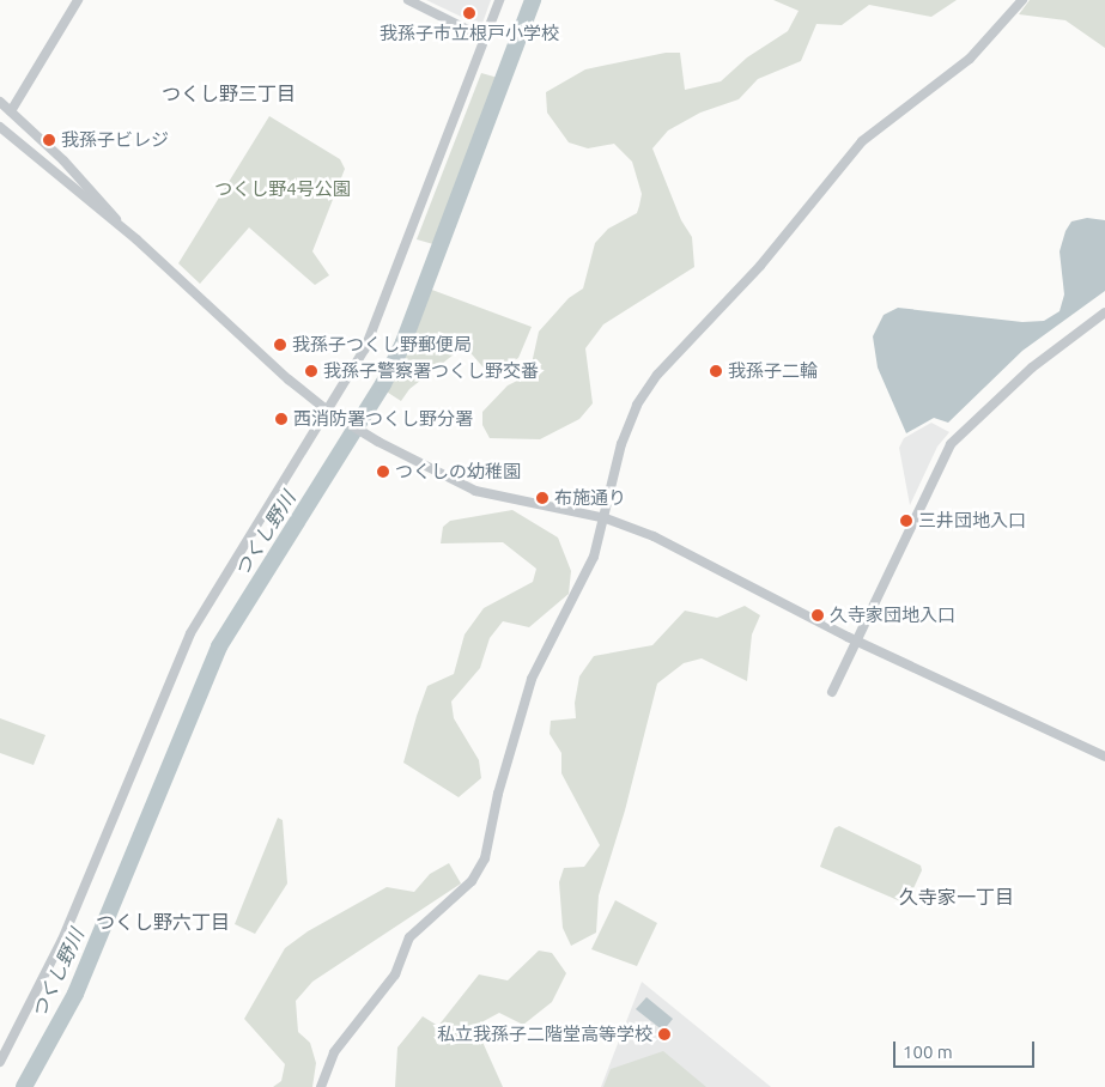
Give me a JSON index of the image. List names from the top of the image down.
{
  "districts": ["つくし野三丁目", "久寺家一丁目", "つくし野六丁目"],
  "water": ["つくし野川"],
  "parks": ["つくし野4号公園"],
  "places": [
    "我孫子市立根戸小学校",
    "我孫子ビレジ",
    "我孫子つくし野郵便局",
    "我孫子警察署つくし野交番",
    "我孫子二輪",
    "西消防署つくし野分署",
    "つくしの幼稚園",
    "布施通り",
    "三井団地入口",
    "久寺家団地入口",
    "私立我孫子二階堂高等学校"
  ],
  "scale_bar": "100 m"
}
